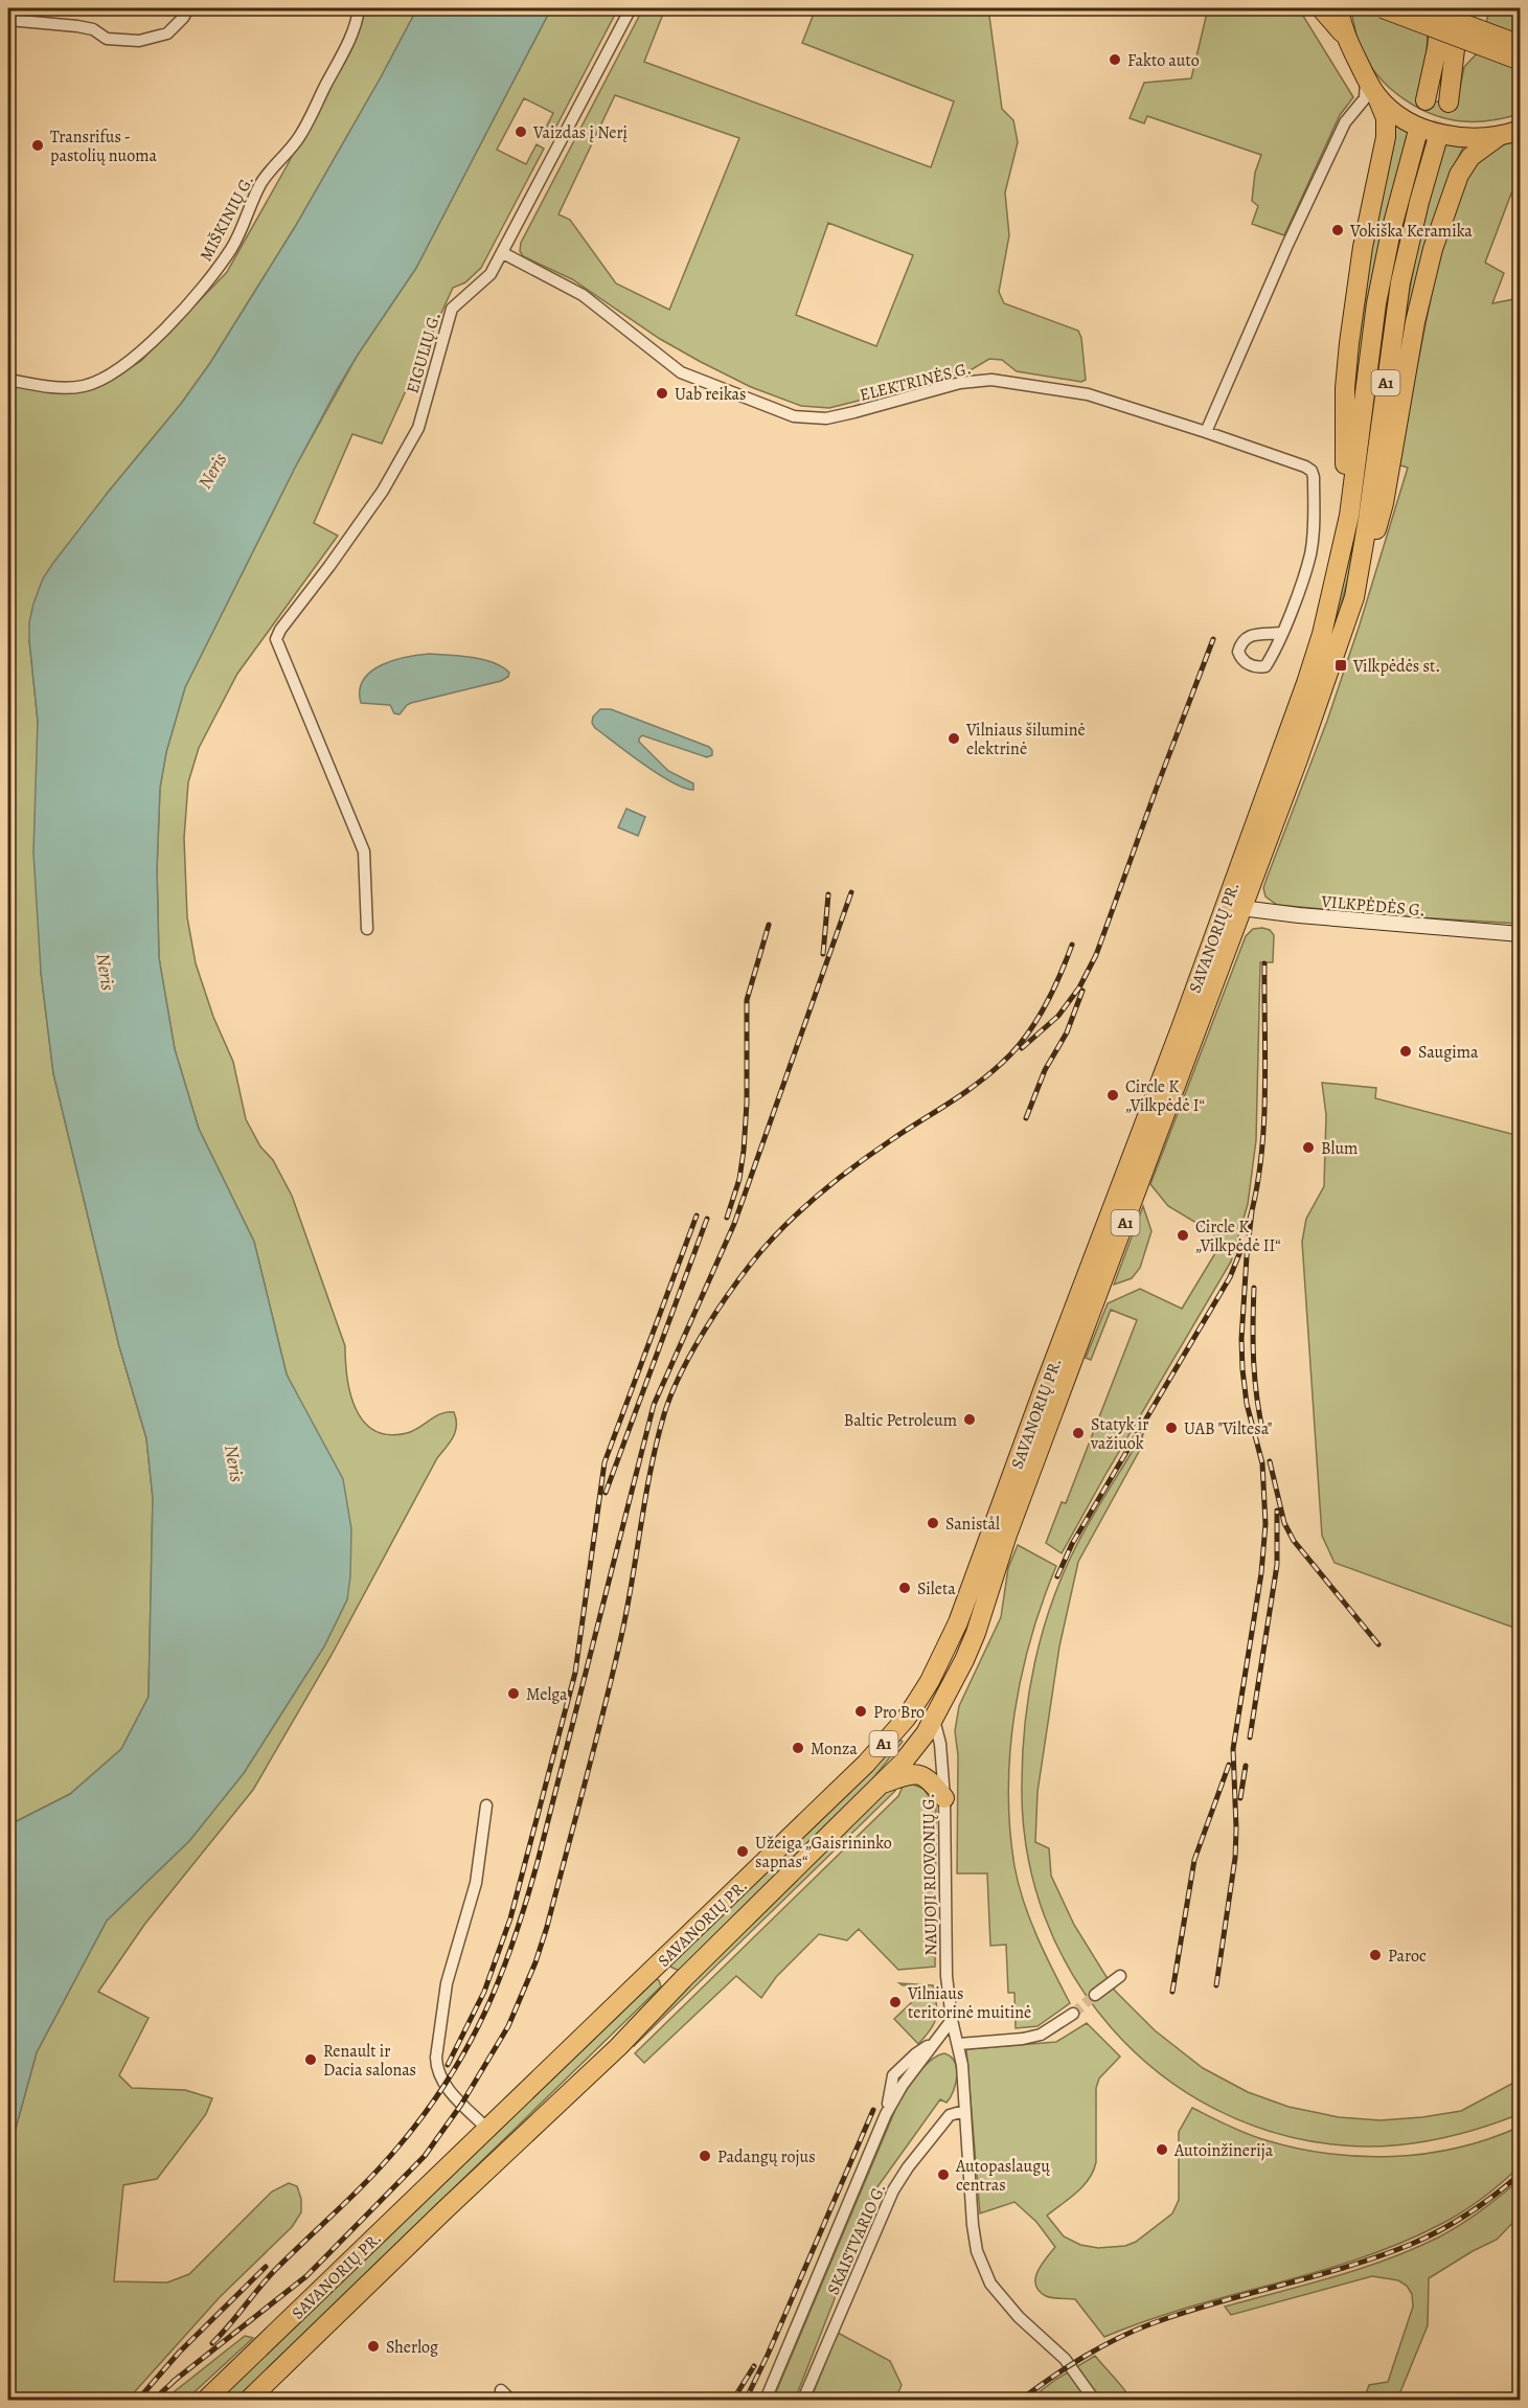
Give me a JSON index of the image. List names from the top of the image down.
{
  "streets": {
    "highway": ["A1", "SAVANORIŲ PR."],
    "main road": ["VILKPĖDĖS G."],
    "street": [
      "MIŠKINIŲ G.",
      "EIGULIŲ G.",
      "ELEKTRINĖS G.",
      "NAUJOJI RIOVONIŲ G.",
      "SKAISTVARIO G."
    ]
  },
  "crossings": [
    ["EIGULIŲ G.", "ELEKTRINĖS G."],
    ["VILKPĖDĖS G.", "SAVANORIŲ PR."],
    ["SAVANORIŲ PR.", "NAUJOJI RIOVONIŲ G."],
    ["NAUJOJI RIOVONIŲ G.", "SKAISTVARIO G."]
  ],
  "water": ["Neris"],
  "places": {
    "other": [
      "Fakto auto",
      "Vaizdas į Nerį",
      "Transrifus - pastolių nuoma",
      "Vokiška Keramika",
      "Uab reikas",
      "Vilniaus šiluminė elektrinė",
      "Saugima",
      "Circle K „Vilkpėdė I“",
      "Blum",
      "Circle K „Vilkpėdė II“",
      "Baltic Petroleum",
      "UAB \"Viltesa\"",
      "Statyk ir važiuok",
      "Sanistål",
      "Sileta",
      "Melga",
      "Pro Bro",
      "Monza",
      "Užeiga „Gaisrininko sapnas“",
      "Paroc",
      "Vilniaus teritorinė muitinė",
      "Renault ir Dacia salonas",
      "Autoinžinerija",
      "Padangų rojus",
      "Autopaslaugų centras",
      "Sherlog"
    ],
    "transit": ["Vilkpėdės st."]
  }
}
